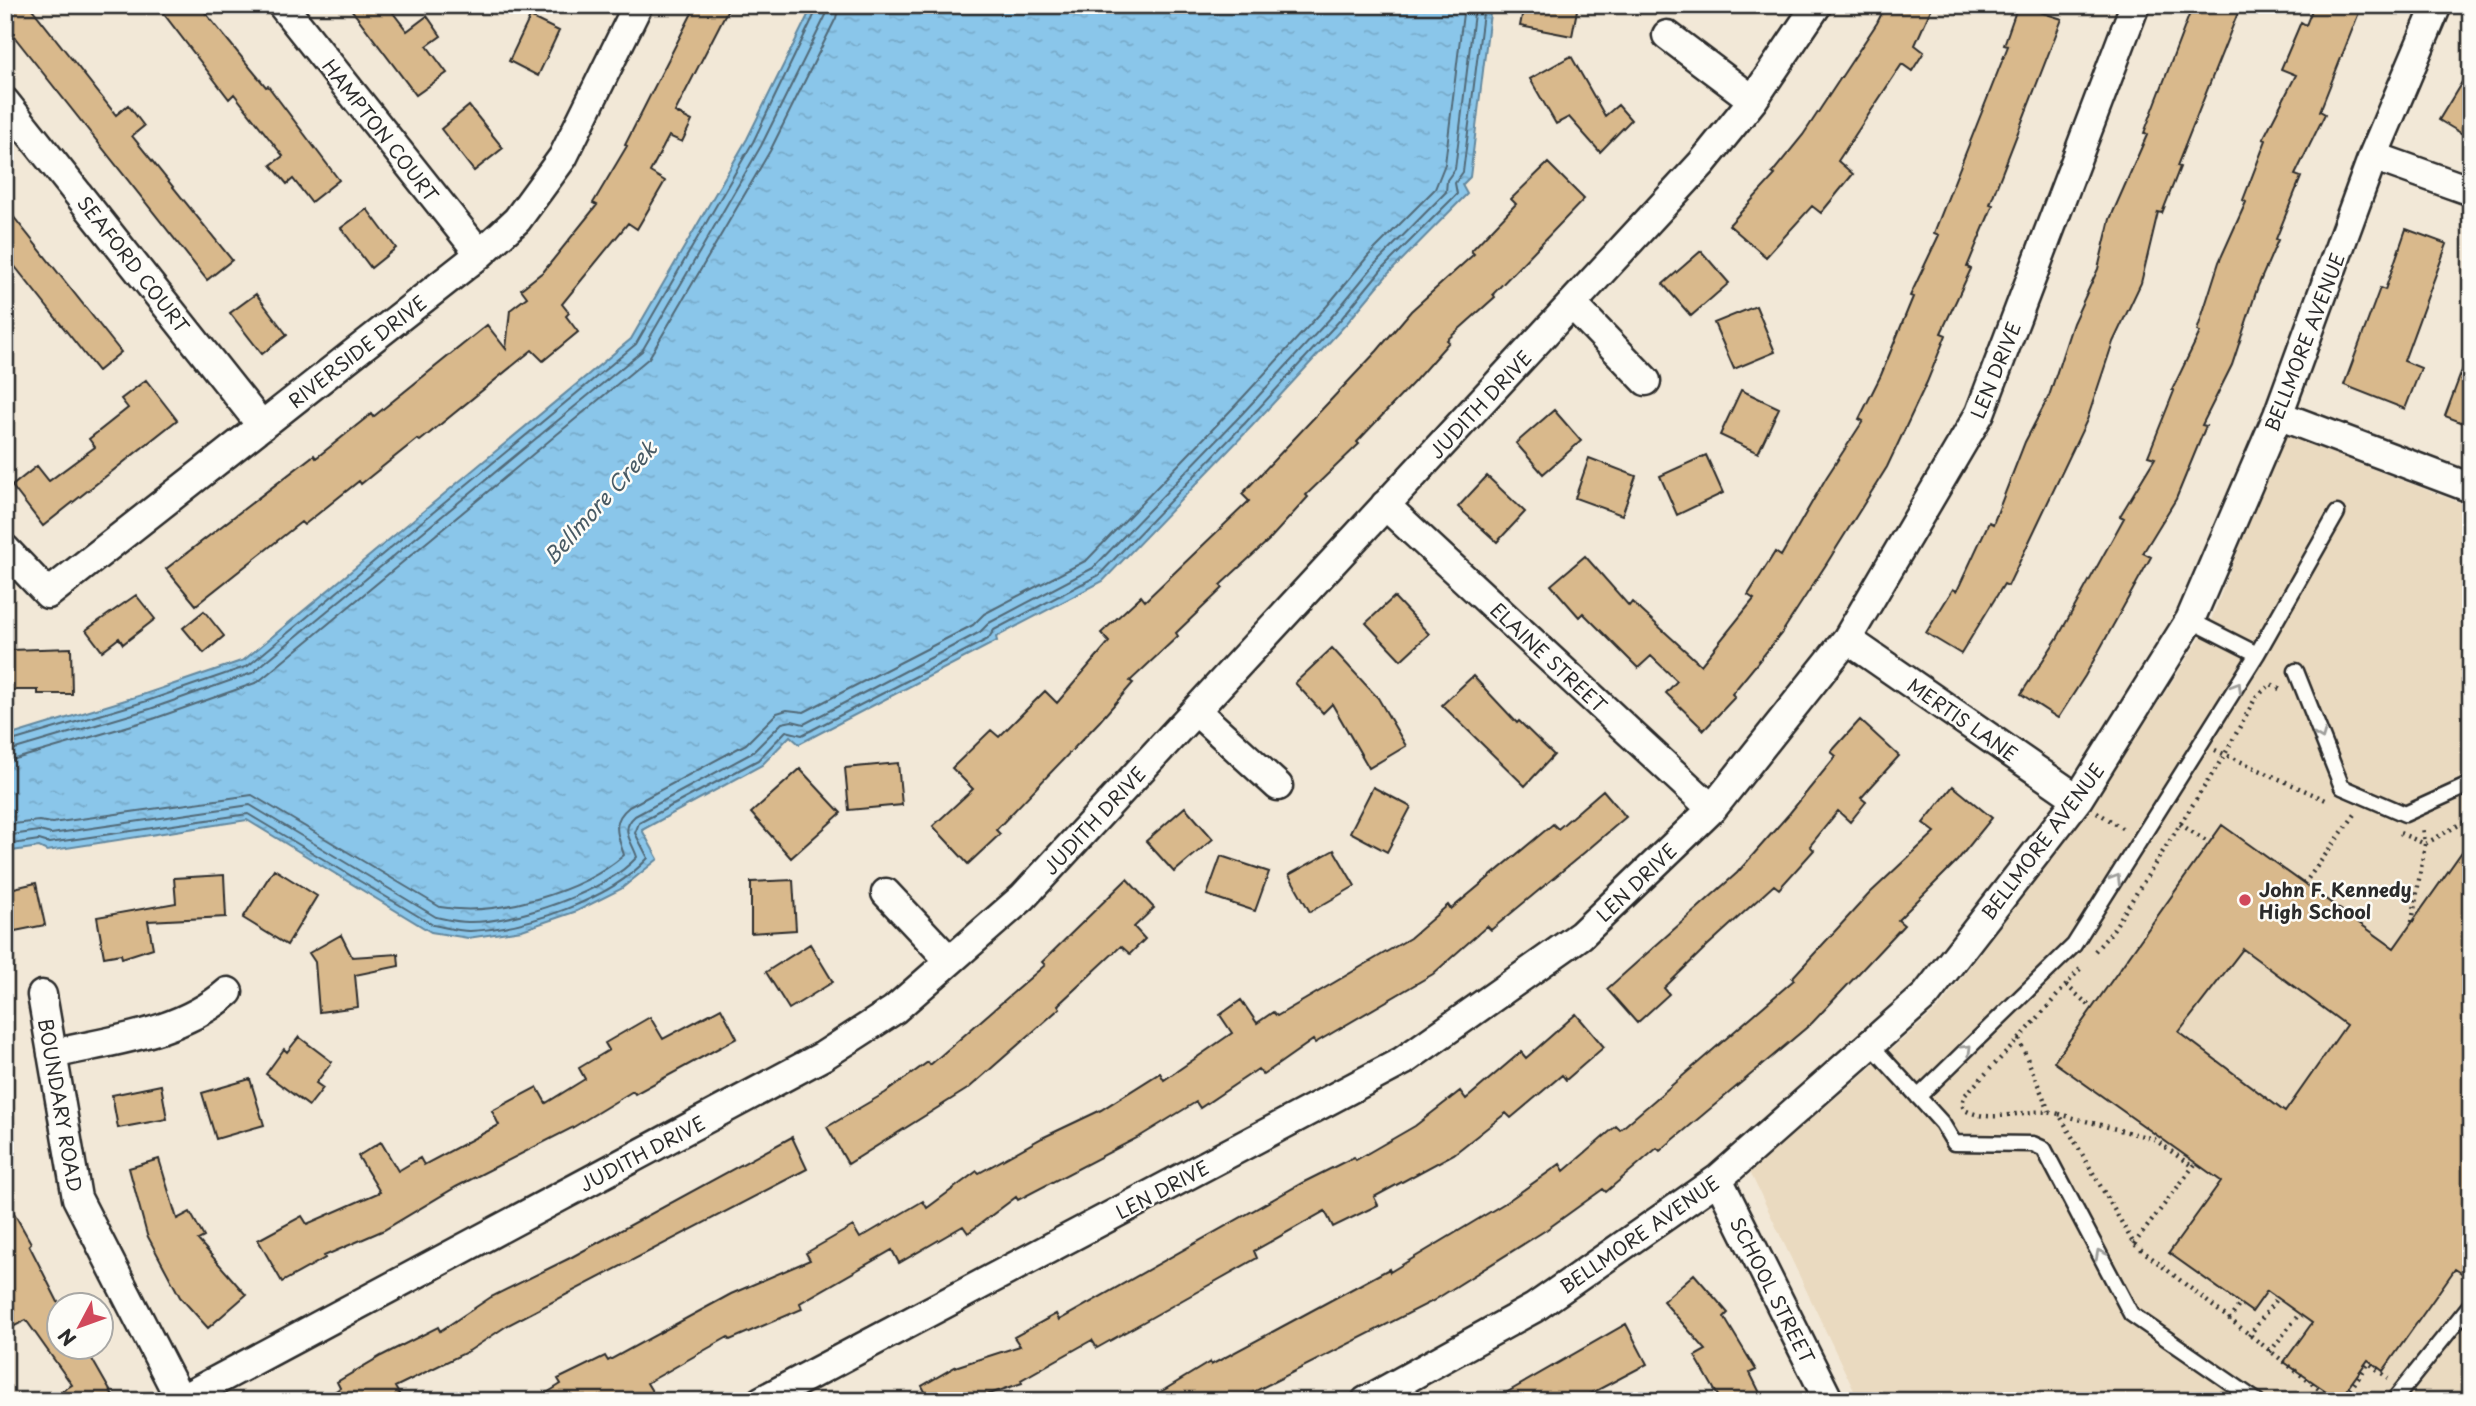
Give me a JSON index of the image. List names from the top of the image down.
{
  "streets": {
    "street": [
      "HAMPTON COURT",
      "SEAFORD COURT",
      "BELLMORE AVENUE",
      "RIVERSIDE DRIVE",
      "LEN DRIVE",
      "JUDITH DRIVE",
      "ELAINE STREET",
      "MERTIS LANE",
      "BOUNDARY ROAD",
      "SCHOOL STREET"
    ]
  },
  "crossings": [
    ["HAMPTON COURT", "RIVERSIDE DRIVE"],
    ["SEAFORD COURT", "RIVERSIDE DRIVE"],
    ["BELLMORE AVENUE", "MERTIS LANE"],
    ["BELLMORE AVENUE", "SCHOOL STREET"],
    ["LEN DRIVE", "ELAINE STREET"],
    ["LEN DRIVE", "MERTIS LANE"],
    ["JUDITH DRIVE", "ELAINE STREET"],
    ["JUDITH DRIVE", "BOUNDARY ROAD"]
  ],
  "water": ["Bellmore Creek"],
  "places": ["John F. Kennedy High School"],
  "north": "bottom left"
}
